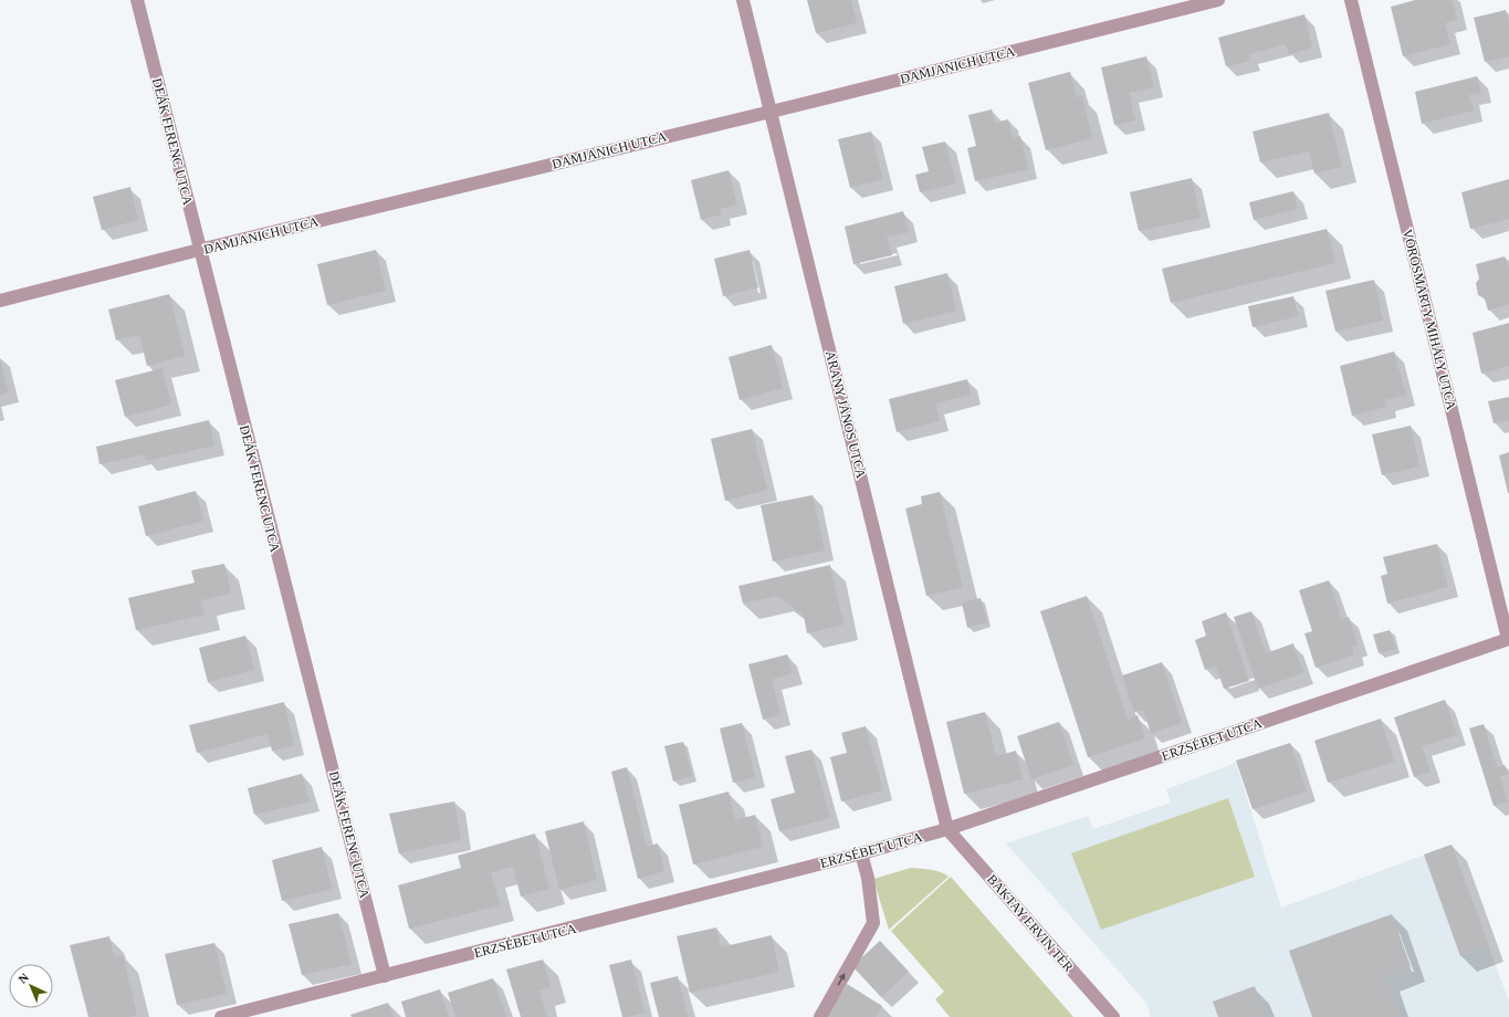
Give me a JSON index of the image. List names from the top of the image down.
{
  "streets": {
    "street": [
      "DAMJANICH UTCA",
      "DEÁK FERENC UTCA",
      "VÖRÖSMARTY MIHÁLY UTCA",
      "ARANY JÁNOS UTCA",
      "ERZSÉBET UTCA",
      "BAKTAY ERVIN TÉR"
    ]
  },
  "crossings": [
    ["DAMJANICH UTCA", "DEÁK FERENC UTCA"],
    ["DAMJANICH UTCA", "ARANY JÁNOS UTCA"],
    ["DEÁK FERENC UTCA", "ERZSÉBET UTCA"],
    ["VÖRÖSMARTY MIHÁLY UTCA", "ERZSÉBET UTCA"],
    ["ARANY JÁNOS UTCA", "ERZSÉBET UTCA"],
    ["ARANY JÁNOS UTCA", "BAKTAY ERVIN TÉR"],
    ["ERZSÉBET UTCA", "BAKTAY ERVIN TÉR"]
  ],
  "north": "top left"
}
